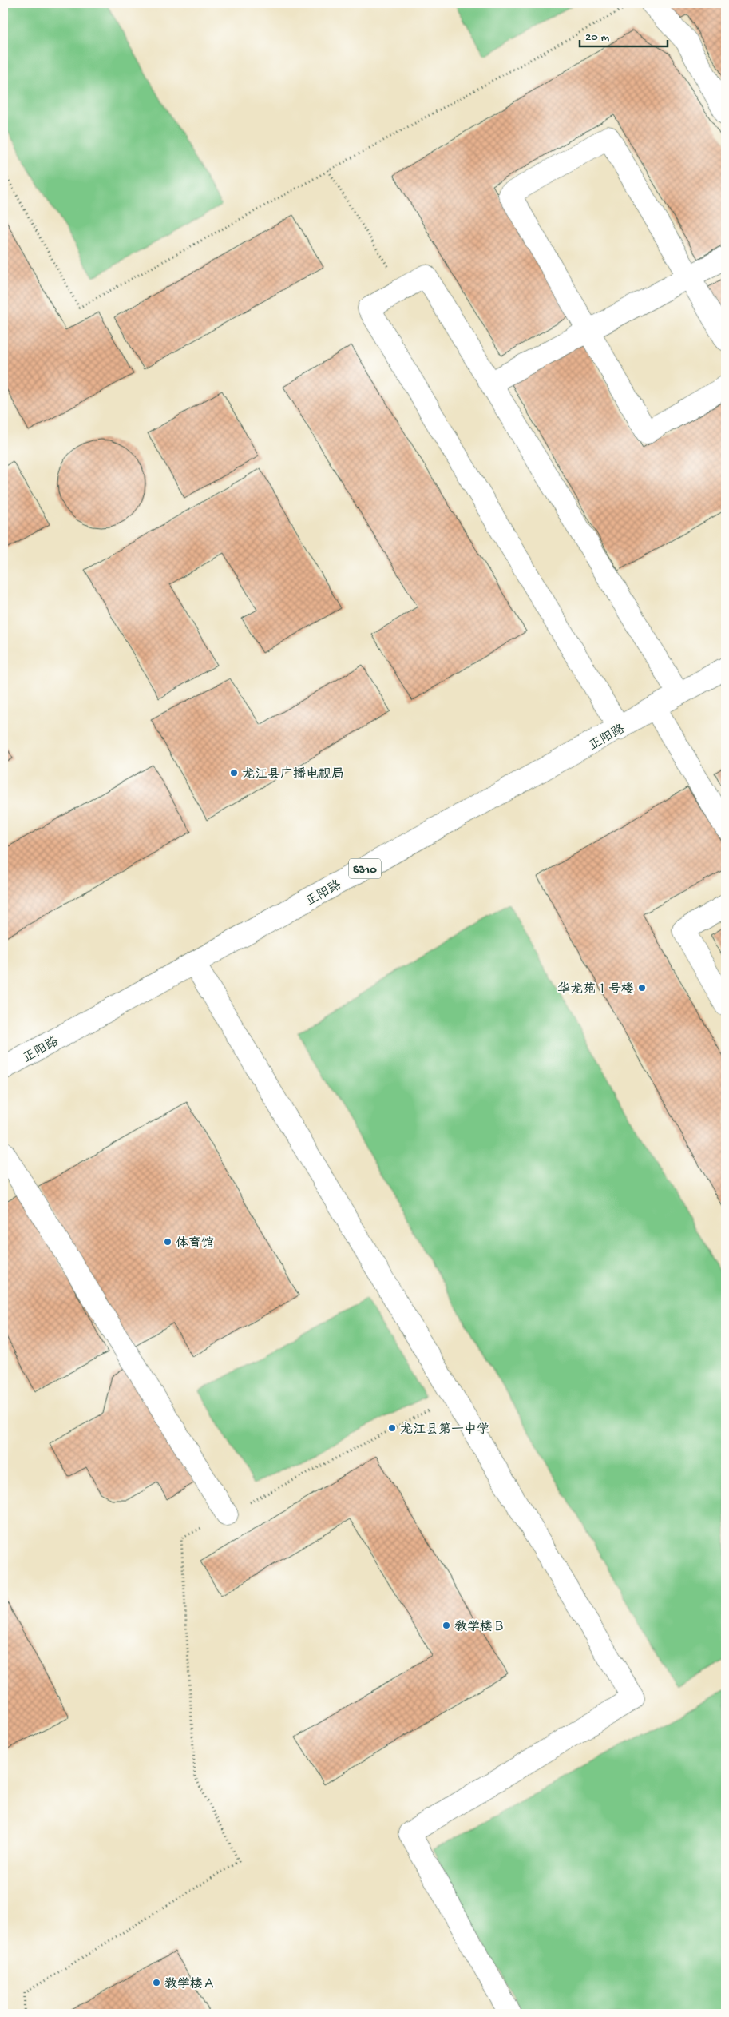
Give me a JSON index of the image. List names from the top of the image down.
{
  "streets": {
    "street": ["正阳路", "S310"]
  },
  "places": [
    "龙江县广播电视局",
    "华龙苑１号楼",
    "体育馆",
    "龙江县第一中学",
    "教学楼Ｂ",
    "教学楼Ａ"
  ],
  "scale_bar": "20 m"
}
